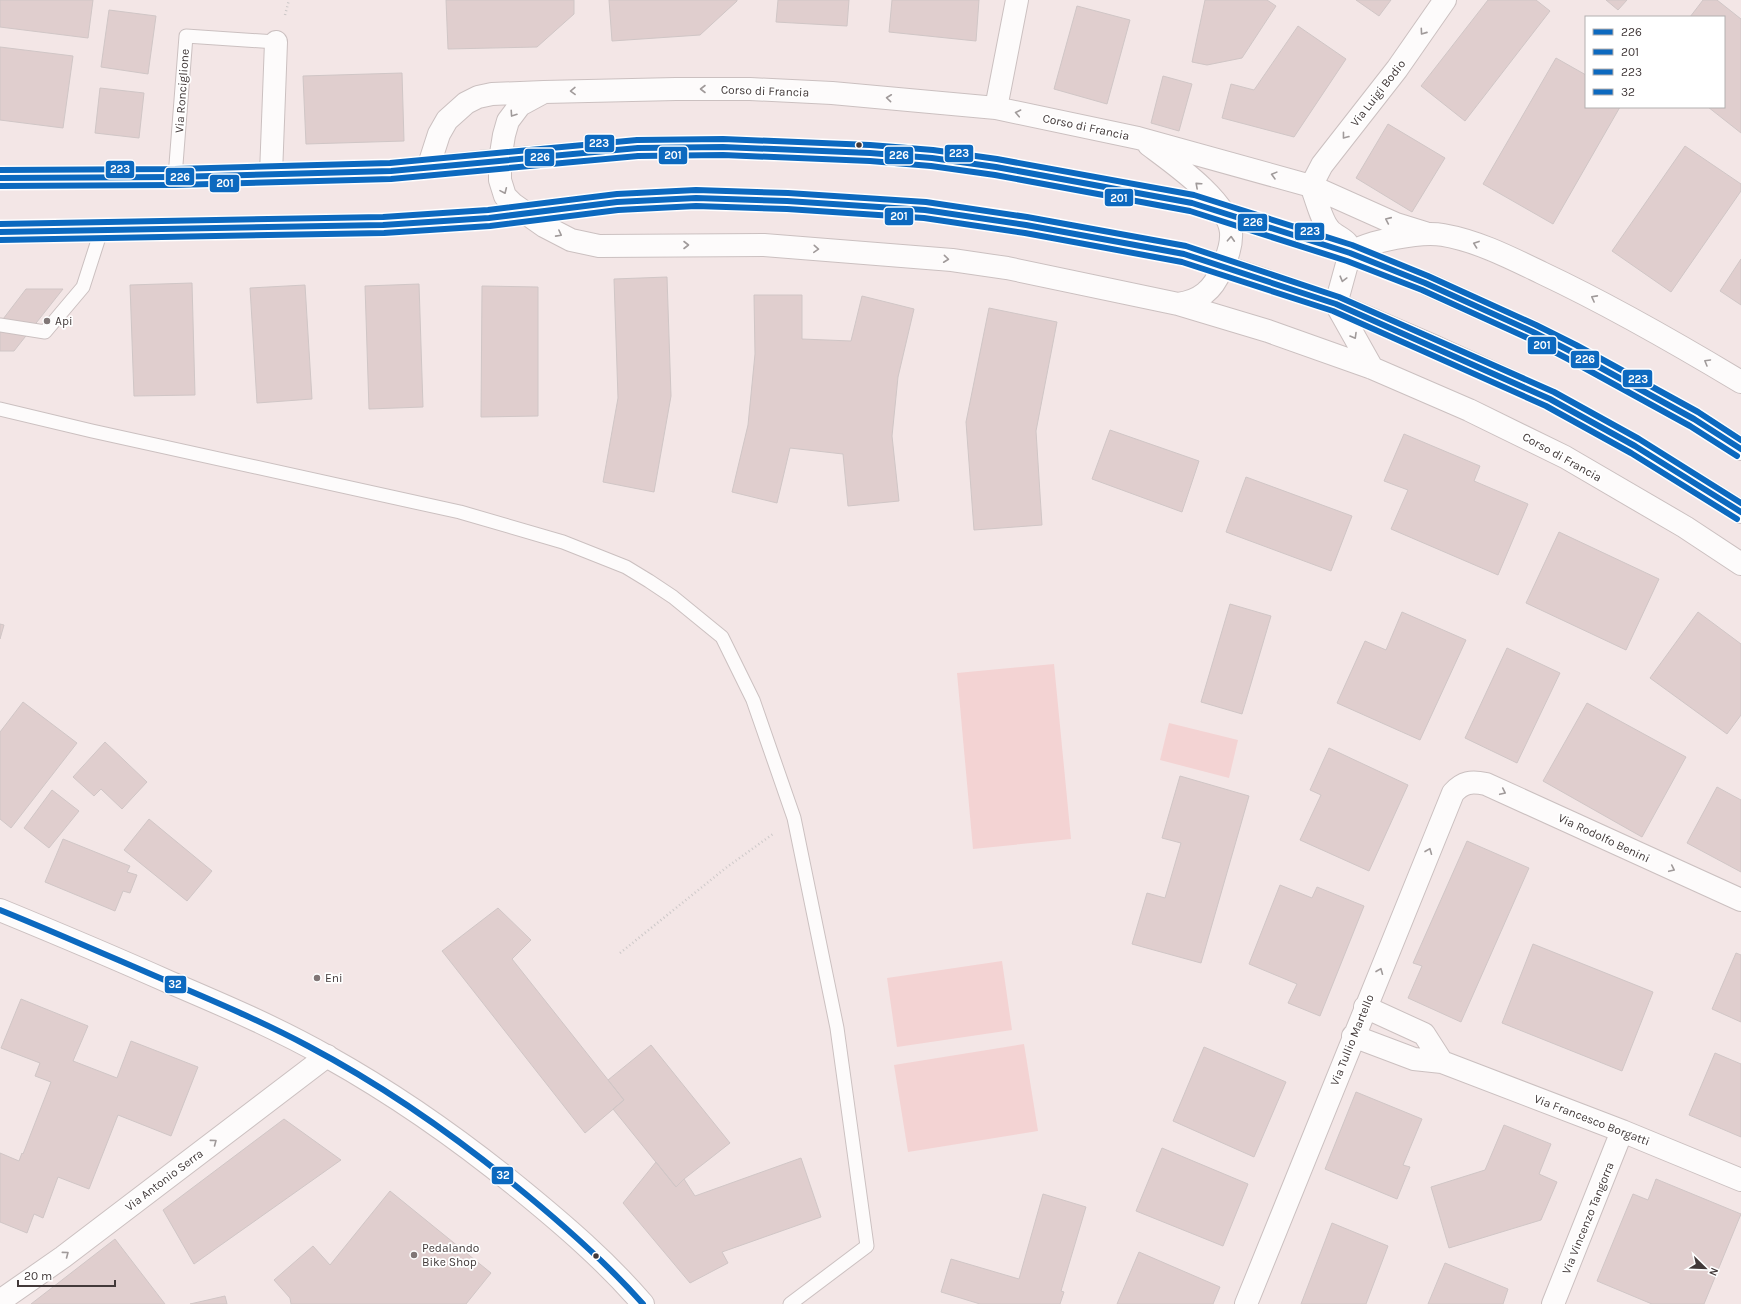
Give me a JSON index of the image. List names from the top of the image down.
{
  "streets": {
    "street": [
      "Via Ronciglione",
      "Corso di Francia",
      "Via Luigi Bodio",
      "Via Rodolfo Benini",
      "Via Tullio Martello",
      "Via Francesco Borgatti",
      "Via Antonio Serra",
      "Via Vincenzo Tangorra"
    ]
  },
  "crossings": [
    ["Corso di Francia", "Via Luigi Bodio"],
    ["Via Rodolfo Benini", "Via Tullio Martello"],
    ["Via Tullio Martello", "Via Francesco Borgatti"],
    ["Via Francesco Borgatti", "Via Vincenzo Tangorra"]
  ],
  "one_way": [
    "Via Luigi Bodio",
    "Via Rodolfo Benini",
    "Via Tullio Martello",
    "Via Antonio Serra"
  ],
  "places": ["Api", "Eni", "Pedalando Bike Shop"],
  "lines": [
    "transit line 223",
    "transit line 226",
    "transit line 201",
    "transit line 32"
  ],
  "legend": [
    "226",
    "201",
    "223",
    "32"
  ],
  "scale_bar": "20 m",
  "north": "bottom right"
}
